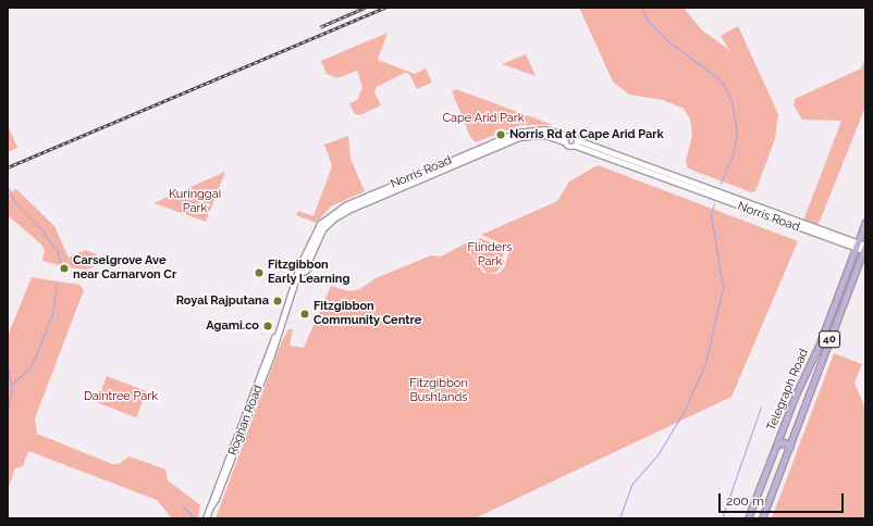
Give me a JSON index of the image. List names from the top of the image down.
{
  "streets": {
    "main road": [
      "Norris Road",
      "40",
      "Telegraph Road",
      "Roghan Road"
    ]
  },
  "crossings": [
    ["Norris Road", "Telegraph Road"],
    ["Norris Road", "Roghan Road"]
  ],
  "parks": [
    "Cape Arid Park",
    "Kuringgai Park",
    "Flinders Park",
    "Fitzgibbon Bushlands",
    "Daintree Park"
  ],
  "places": [
    "Norris Rd at Cape Arid Park",
    "Carselgrove Ave near Carnarvon Cr",
    "Fitzgibbon Early Learning",
    "Royal Rajputana",
    "Fitzgibbon Community Centre",
    "Agami.co"
  ],
  "scale_bar": "200 m"
}
